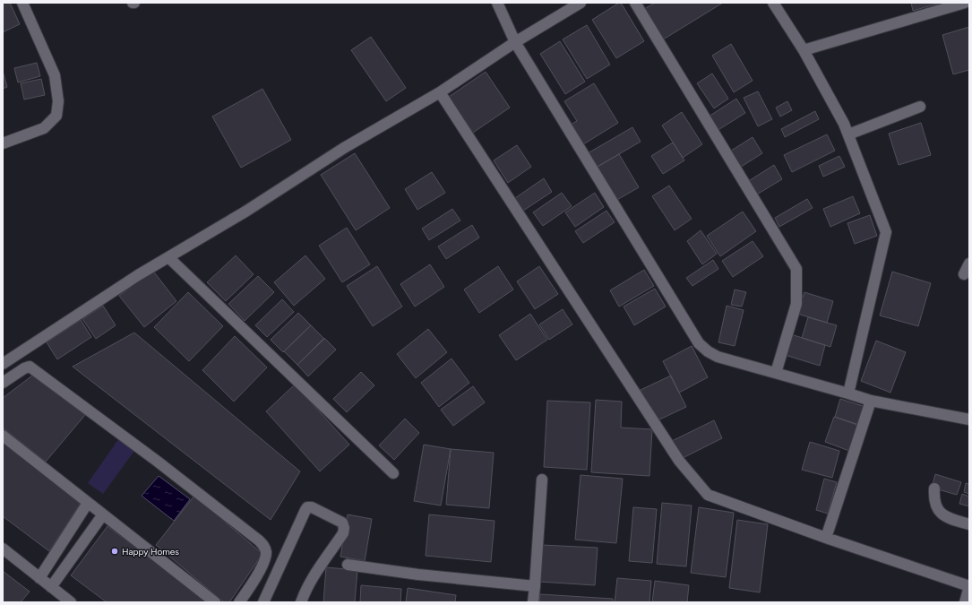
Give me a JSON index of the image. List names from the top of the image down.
{
  "places": ["Happy Homes"]
}
